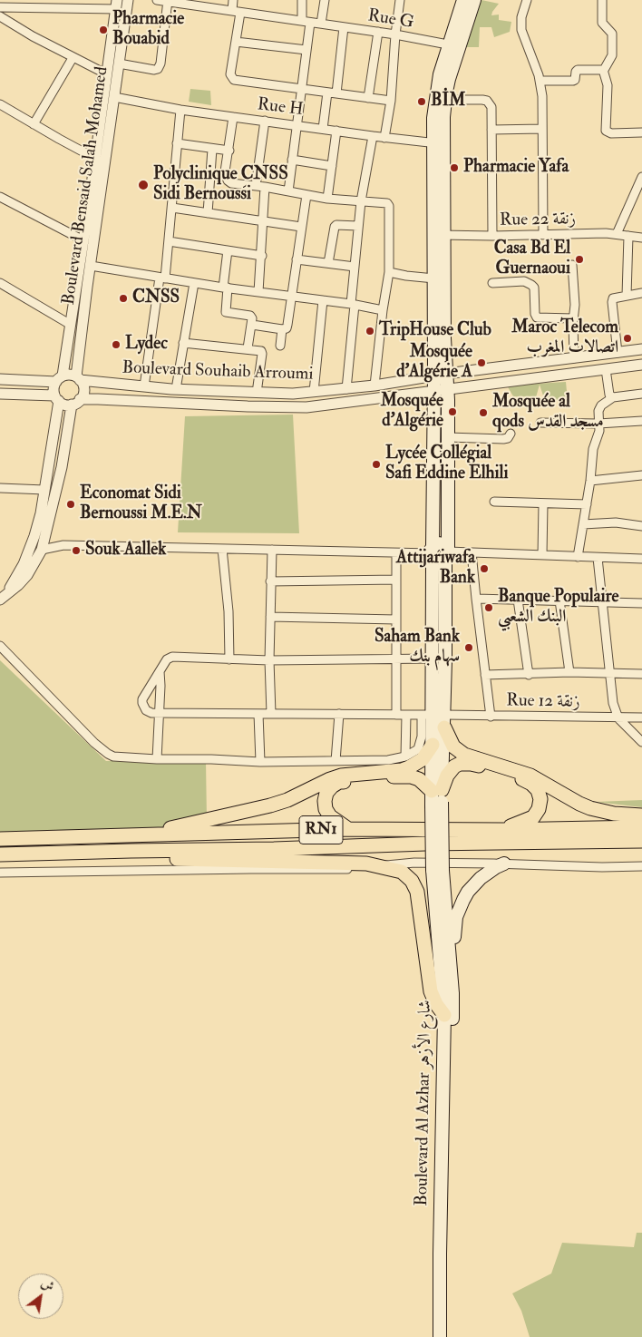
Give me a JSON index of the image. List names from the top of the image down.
{
  "streets": {
    "highway": ["RN1"],
    "main road": ["Boulevard Al Azhar شارع الأزهر"],
    "street": [
      "Rue G",
      "Rue H",
      "Boulevard Bensaid Salah Mohamed",
      "Rue 22 زنقة",
      "Boulevard Souhaib Arroumi",
      "Rue 12 زنقة"
    ]
  },
  "crossings": [
    ["Rue H", "Boulevard Bensaid Salah Mohamed"],
    ["Boulevard Bensaid Salah Mohamed", "Boulevard Souhaib Arroumi"]
  ],
  "places": [
    "Pharmacie Bouabid",
    "BİM",
    "Pharmacie Yafa",
    "Polyclinique ِCNSS Sidi Bernoussi",
    "Casa Bd El Guernaoui",
    "CNSS",
    "TripHouse Club",
    "Maroc Telecom اتصالات المغرب",
    "Lydec",
    "Mosquée d'Algérie A",
    "Mosquée d'Algérie",
    "Mosquée al qods مسجد القدس",
    "Lycée Collégial Safi Eddine Elhili",
    "Economat Sidi Bernoussi M.E.N",
    "Souk Aallek",
    "Attijariwafa Bank",
    "Banque Populaire البنك الشعبي",
    "Saham Bank سهام بنك"
  ],
  "north": "top right"
}
